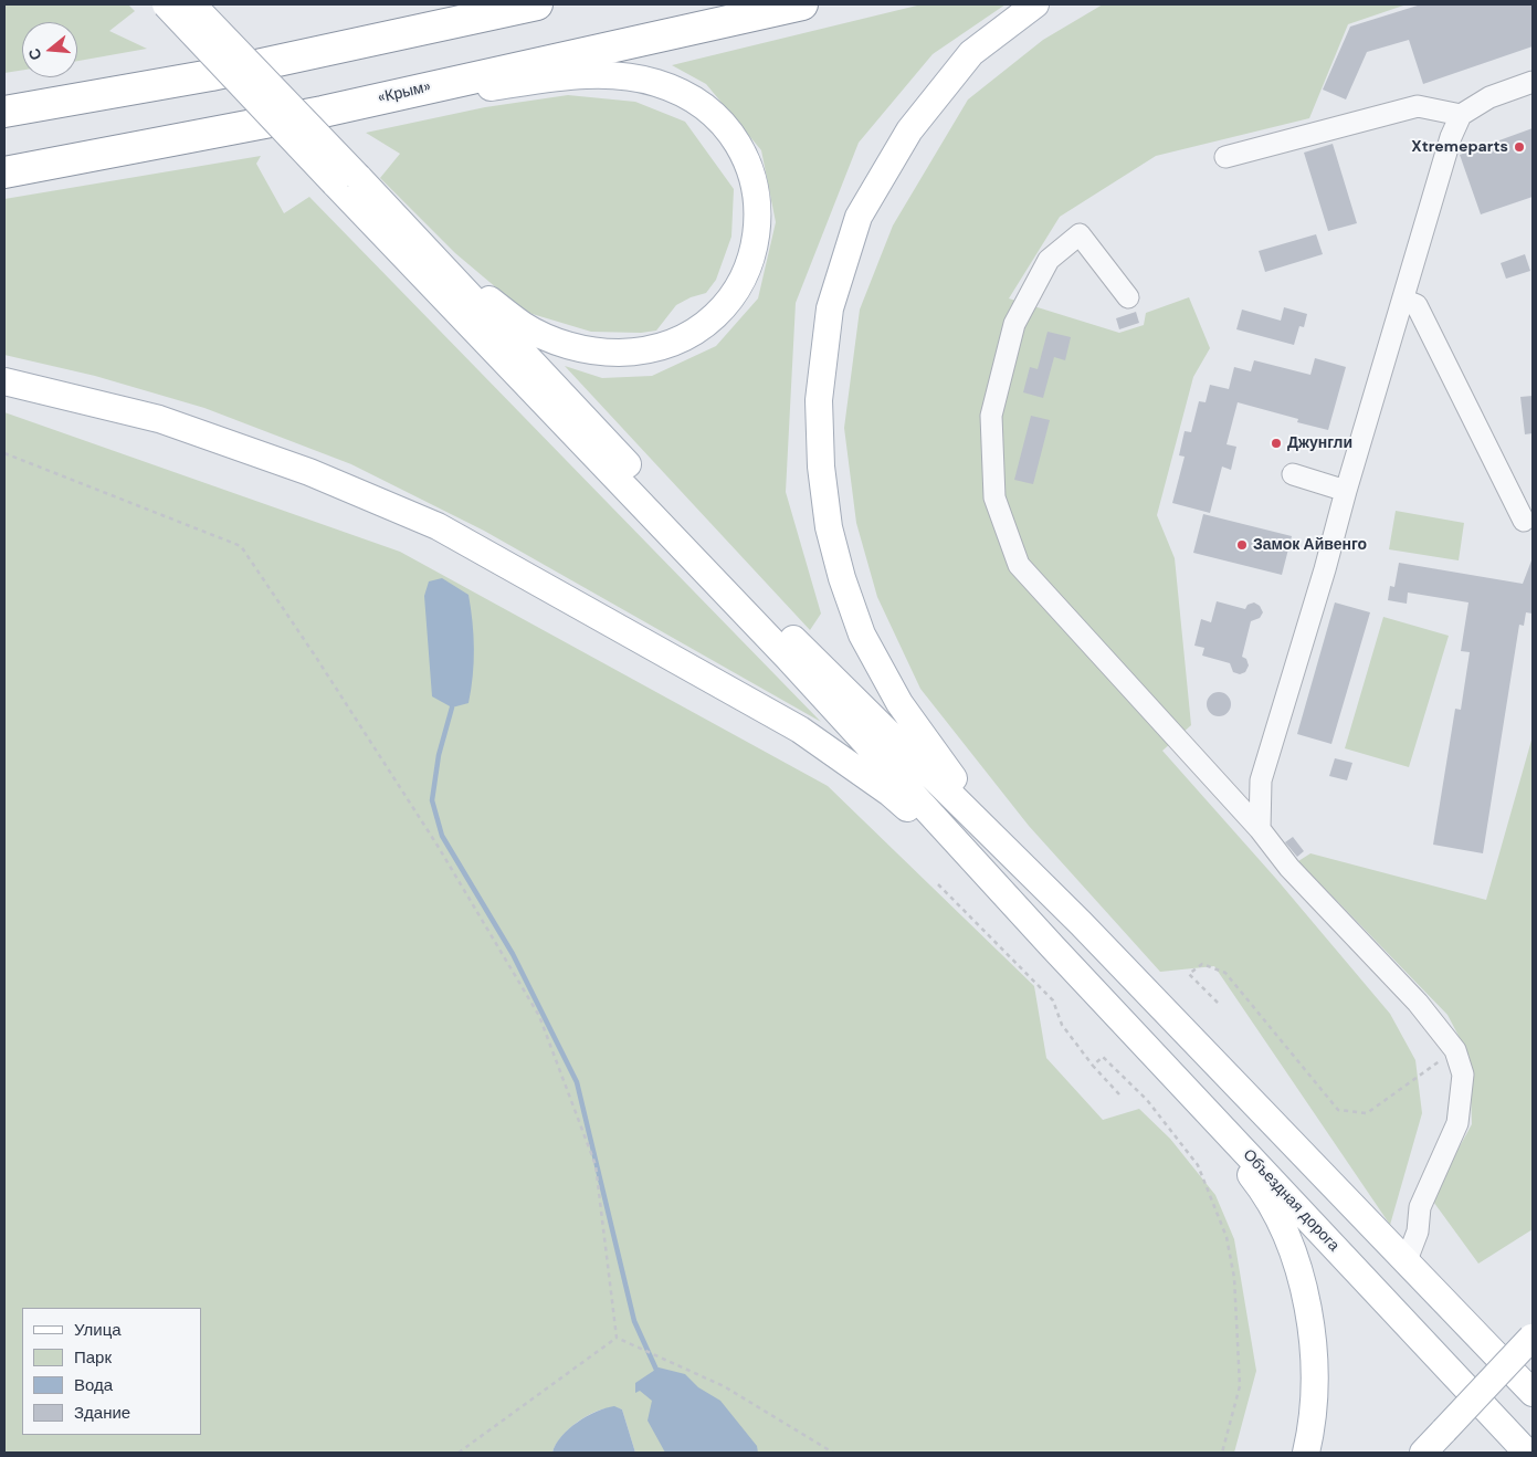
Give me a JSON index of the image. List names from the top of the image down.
{
  "streets": {
    "highway": ["«Крым»"],
    "main road": ["Объездная дорога"]
  },
  "places": ["Xtremeparts", "Джунгли", "Замок Айвенго"],
  "legend": [
    "Улица",
    "Парк",
    "Вода",
    "Здание"
  ],
  "north": "left"
}
